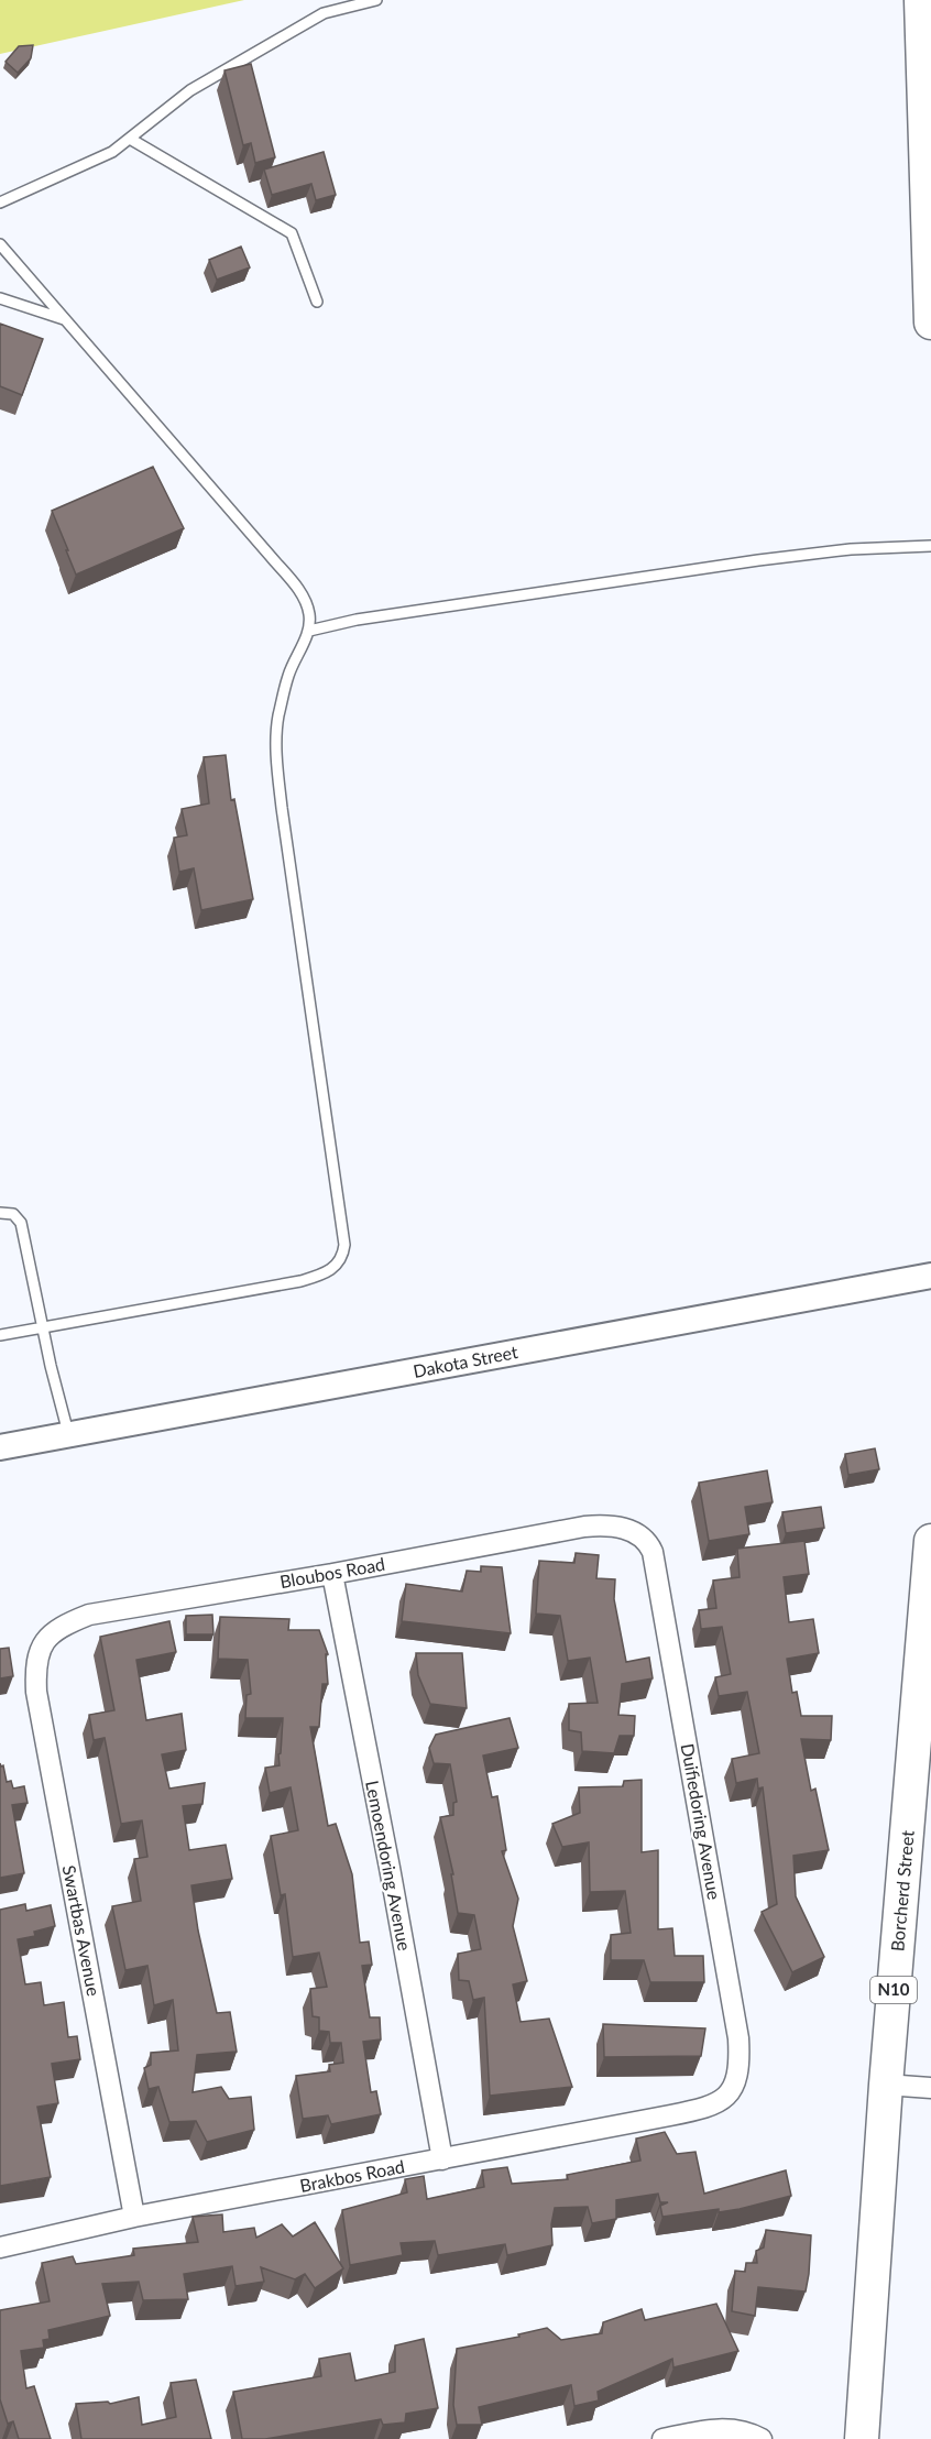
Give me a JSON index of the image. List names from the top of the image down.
{
  "streets": {
    "highway": ["Borcherd Street", "N10"],
    "street": [
      "Dakota Street",
      "Bloubos Road",
      "Duifiedoring Avenue",
      "Lemoendoring Avenue",
      "Swartbas Avenue",
      "Brakbos Road"
    ]
  },
  "crossings": [
    ["Bloubos Road", "Duifiedoring Avenue"],
    ["Bloubos Road", "Lemoendoring Avenue"],
    ["Bloubos Road", "Swartbas Avenue"],
    ["Duifiedoring Avenue", "Brakbos Road"],
    ["Lemoendoring Avenue", "Brakbos Road"],
    ["Swartbas Avenue", "Brakbos Road"]
  ]
}
